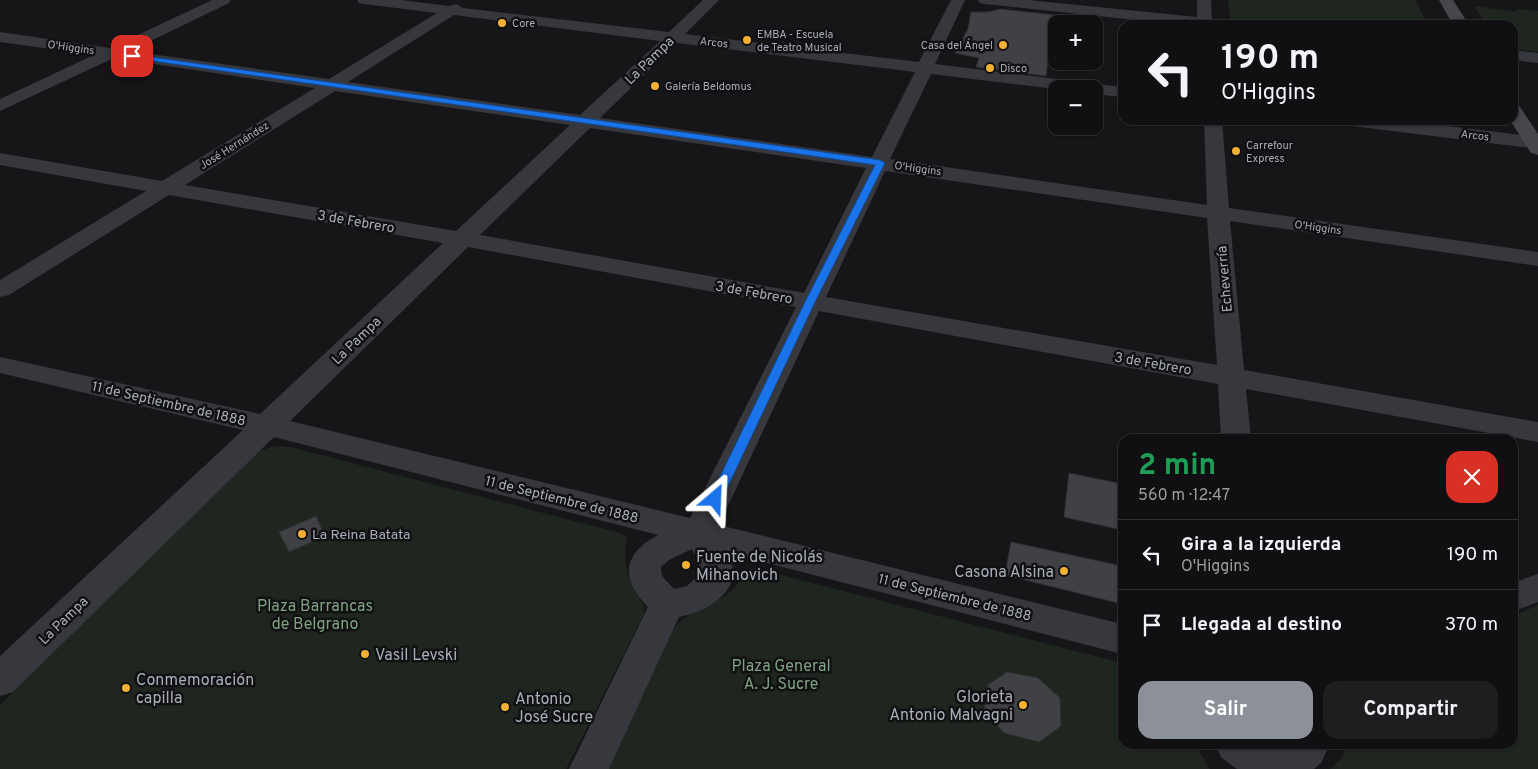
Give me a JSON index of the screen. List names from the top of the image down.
{
  "streets": {
    "street": [
      "Arcos",
      "O'Higgins",
      "La Pampa",
      "José Hernández",
      "3 de Febrero",
      "Echeverría",
      "11 de Septiembre de 1888"
    ]
  },
  "crossings": [
    ["Arcos", "La Pampa"],
    ["Arcos", "José Hernández"],
    ["O'Higgins", "La Pampa"],
    ["O'Higgins", "José Hernández"],
    ["O'Higgins", "Echeverría"],
    ["La Pampa", "3 de Febrero"],
    ["La Pampa", "11 de Septiembre de 1888"],
    ["José Hernández", "3 de Febrero"],
    ["3 de Febrero", "Echeverría"]
  ],
  "parks": ["Plaza Barrancas de Belgrano", "Plaza General A. J. Sucre"],
  "places": [
    "Core",
    "EMBA - Escuela de Teatro Musical",
    "Casa del Ángel",
    "Disco",
    "Galería Beldomus",
    "Carrefour Express",
    "La Reina Batata",
    "Fuente de Nicolás Mihanovich",
    "Casona Alsina",
    "Vasil Levski",
    "Conmemoración capilla",
    "Glorieta Antonio Malvagni",
    "Antonio José Sucre"
  ],
  "page": {
    "map_buttons": ["+", "−"],
    "turn": ["190 m", "O'Higgins"],
    "heading": ["2 min", "560 m · 12:47"],
    "list": [
      {
        "name": "Gira a la izquierda",
        "note": "O'Higgins",
        "value": "190 m"
      },
      {
        "name": "Llegada al destino",
        "value": "370 m"
      }
    ],
    "buttons": ["Salir", "Compartir"]
  }
}
